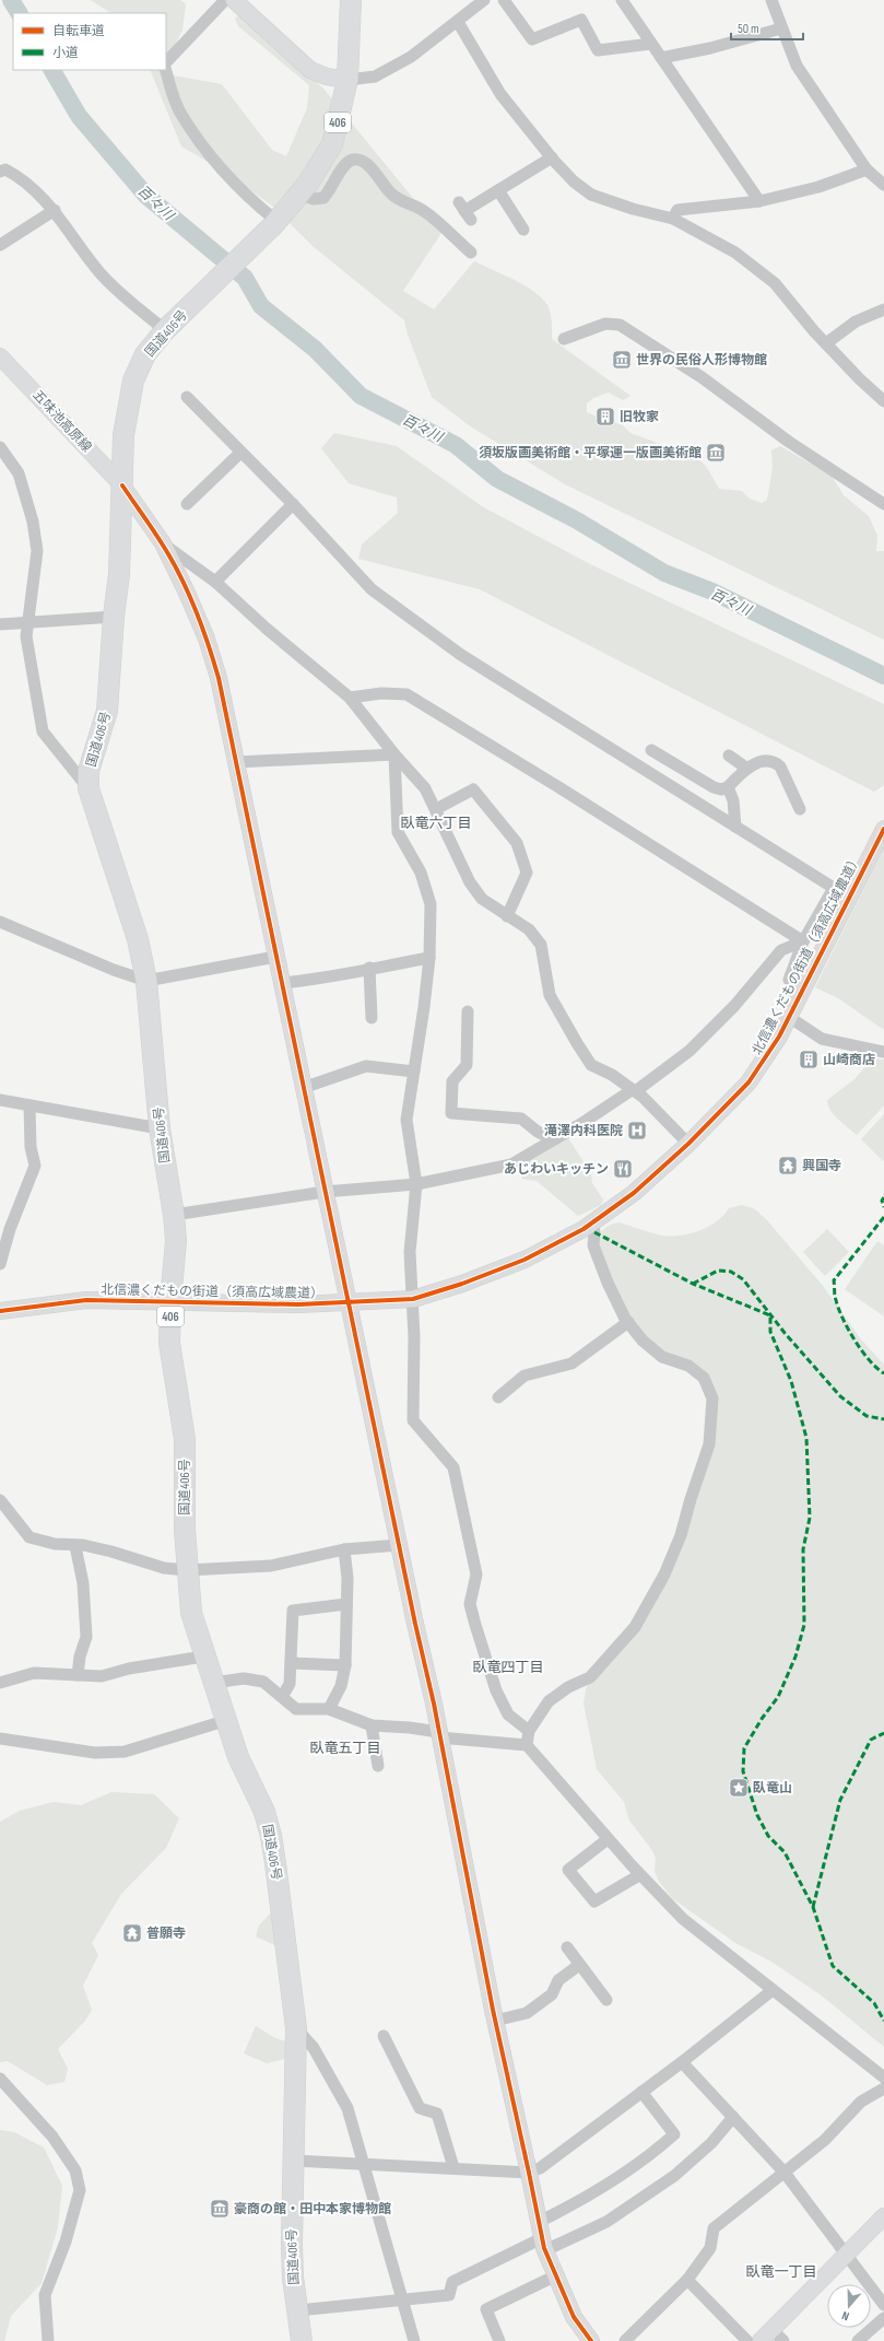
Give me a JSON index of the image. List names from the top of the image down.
{
  "streets": {
    "highway": ["406", "国道406号"],
    "street": ["五味池高原線", "北信濃くだもの街道（須高広域農道）"]
  },
  "crossings": [
    ["国道406号", "五味池高原線"],
    ["国道406号", "北信濃くだもの街道（須高広域農道）"],
    ["五味池高原線", "北信濃くだもの街道（須高広域農道）"]
  ],
  "districts": [
    "臥竜六丁目",
    "臥竜四丁目",
    "臥竜五丁目",
    "臥竜一丁目"
  ],
  "water": ["百々川"],
  "places": {
    "museum": ["世界の民俗人形博物館", "須坂版画美術館・平塚運一版画美術館", "豪商の館・田中本家博物館"],
    "building": ["旧牧家", "山崎商店"],
    "hospital": ["滝澤内科医院"],
    "temple": ["興国寺", "普願寺"],
    "restaurant": ["あじわいキッチン"],
    "place": ["臥竜山"]
  },
  "legend": ["自転車道", "小道"],
  "scale_bar": "50 m",
  "north": "bottom"
}
